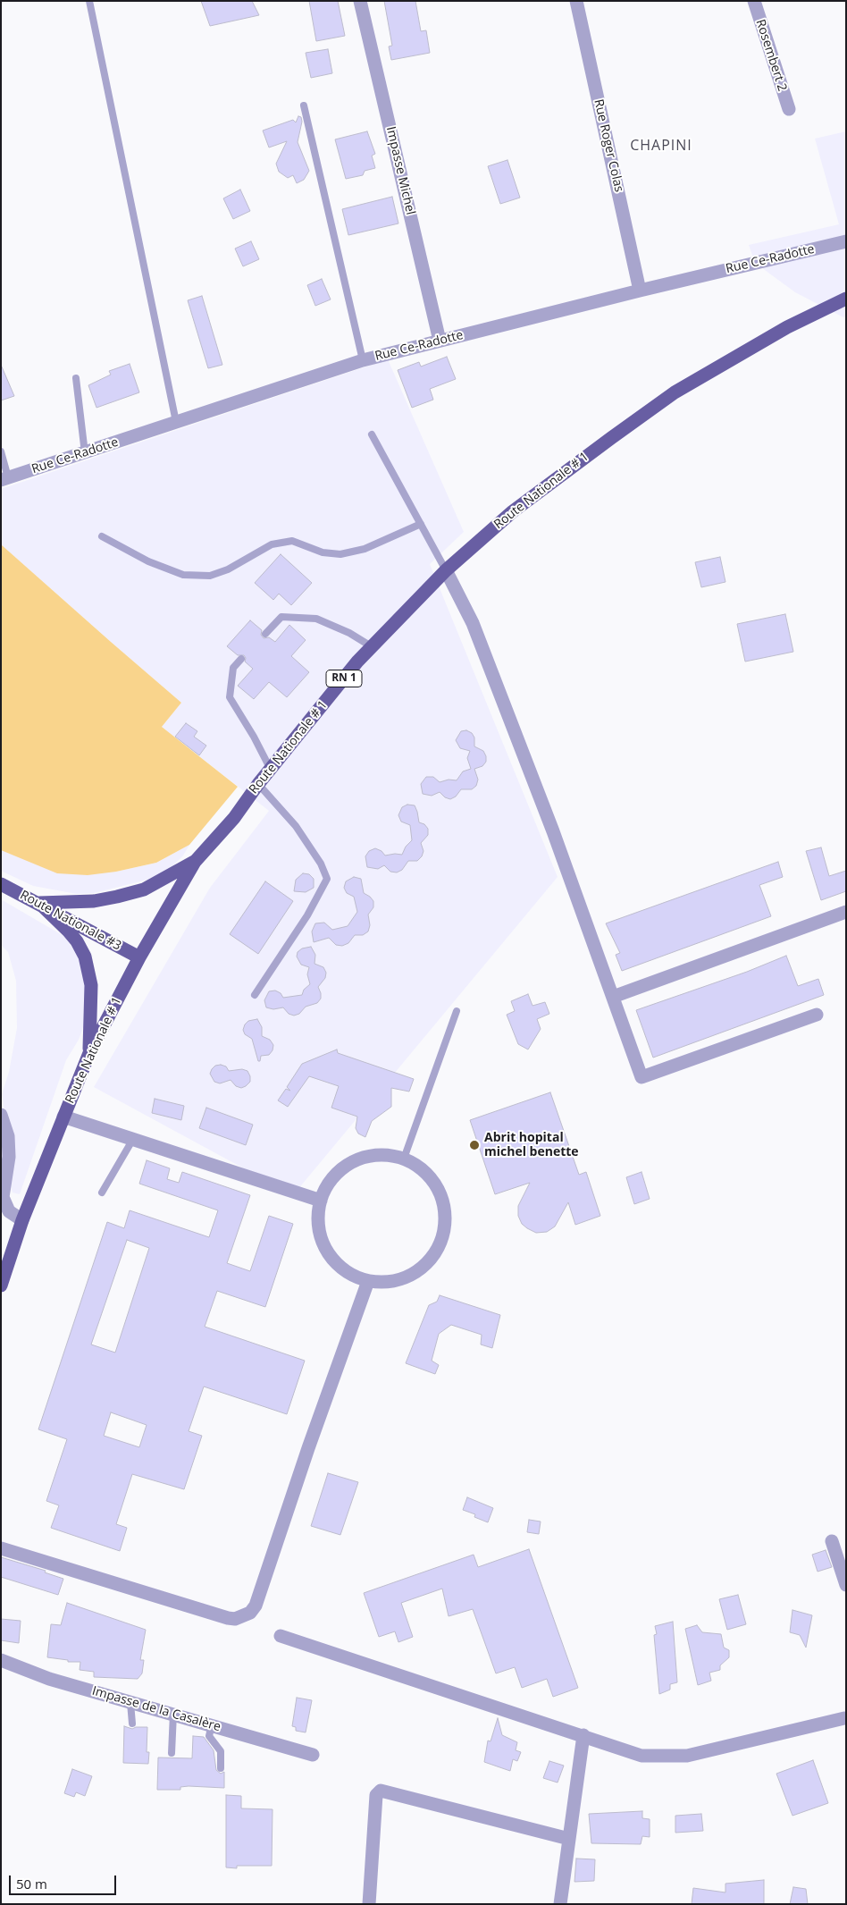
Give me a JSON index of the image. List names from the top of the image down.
{
  "streets": {
    "main road": ["Route Nationale # 1", "RN 1", "Route Nationale #3"],
    "street": [
      "Rosembert 2",
      "Rue Roger Colas",
      "Impasse Michel",
      "Rue Ce-Radotte",
      "Impasse de la Casalère"
    ]
  },
  "crossings": [
    ["Rue Roger Colas", "Rue Ce-Radotte"],
    ["Impasse Michel", "Rue Ce-Radotte"],
    ["Route Nationale # 1", "Route Nationale #3"]
  ],
  "districts": ["CHAPINI"],
  "places": ["Abrit hopital michel benette"],
  "scale_bar": "50 m"
}
